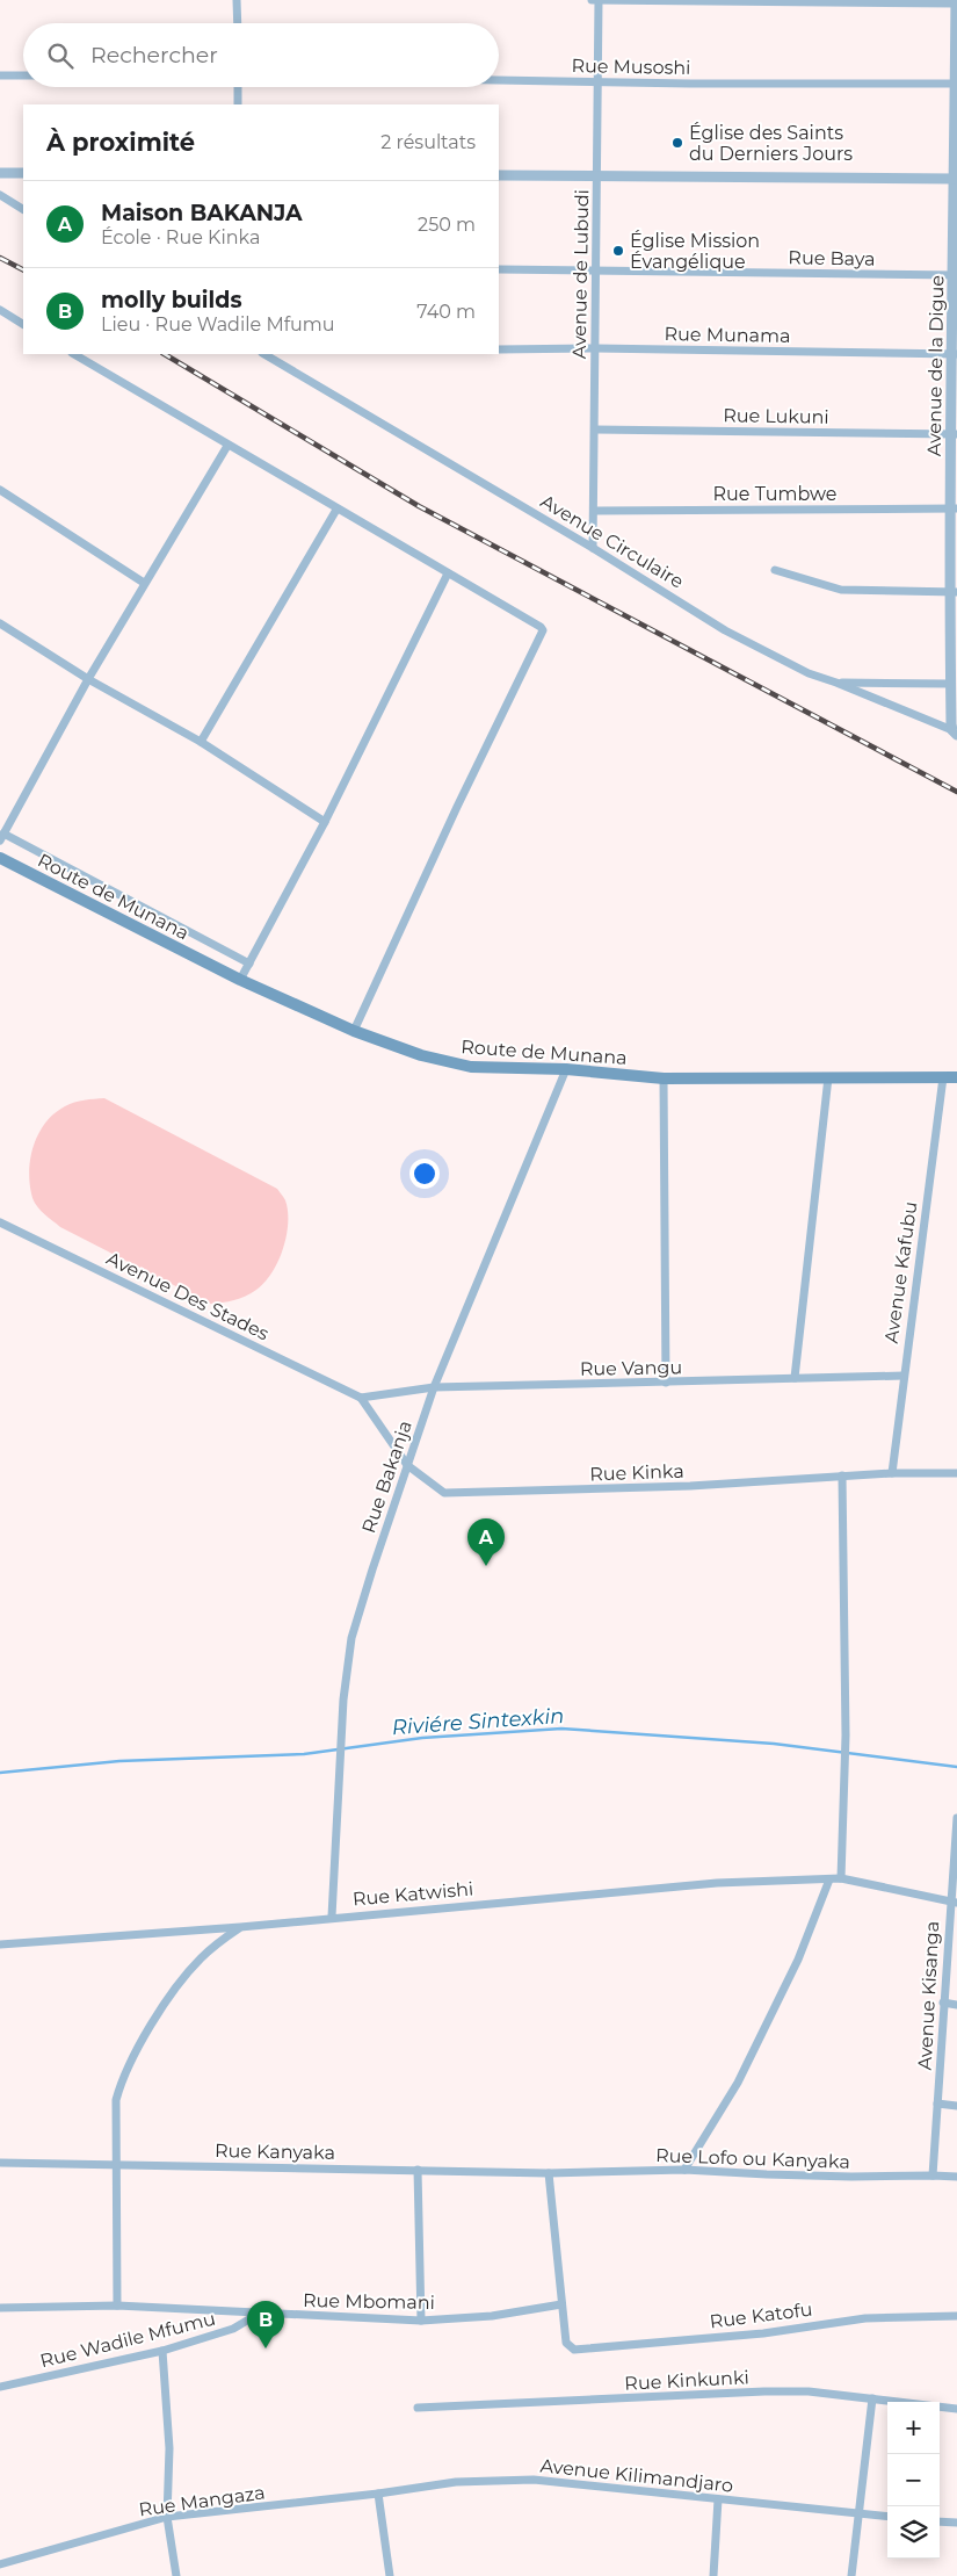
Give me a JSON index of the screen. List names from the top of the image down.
{
  "streets": {
    "main road": ["Route de Munana"],
    "street": [
      "Rue Musoshi",
      "Rue Baya",
      "Avenue de Lubudi",
      "Rue Munama",
      "Avenue de la Digue",
      "Rue Lukuni",
      "Rue Tumbwe",
      "Avenue Circulaire",
      "Avenue Kafubu",
      "Avenue Des Stades",
      "Rue Vangu",
      "Rue Kinka",
      "Rue Bakanja",
      "Rue Katwishi",
      "Avenue Kisanga",
      "Rue Kanyaka",
      "Rue Lofo ou Kanyaka",
      "Rue Mbomani",
      "Rue Katofu",
      "Rue Wadile Mfumu",
      "Rue Kinkunki",
      "Avenue Kilimandjaro",
      "Rue Mangaza"
    ]
  },
  "crossings": [
    ["Rue Musoshi", "Avenue de Lubudi"],
    ["Rue Musoshi", "Avenue de la Digue"],
    ["Rue Baya", "Avenue de Lubudi"],
    ["Rue Baya", "Avenue de la Digue"],
    ["Avenue de Lubudi", "Rue Munama"],
    ["Avenue de Lubudi", "Rue Lukuni"],
    ["Avenue de Lubudi", "Rue Tumbwe"],
    ["Avenue de Lubudi", "Avenue Circulaire"],
    ["Rue Munama", "Avenue de la Digue"],
    ["Avenue de la Digue", "Rue Lukuni"],
    ["Avenue de la Digue", "Rue Tumbwe"],
    ["Avenue de la Digue", "Avenue Circulaire"],
    ["Route de Munana", "Avenue Kafubu"],
    ["Route de Munana", "Rue Bakanja"],
    ["Avenue Kafubu", "Rue Vangu"],
    ["Avenue Kafubu", "Rue Kinka"],
    ["Avenue Des Stades", "Rue Vangu"],
    ["Avenue Des Stades", "Rue Kinka"],
    ["Rue Vangu", "Rue Kinka"],
    ["Rue Vangu", "Rue Bakanja"],
    ["Rue Kinka", "Rue Bakanja"],
    ["Rue Bakanja", "Rue Katwishi"],
    ["Rue Katwishi", "Avenue Kisanga"],
    ["Avenue Kisanga", "Rue Lofo ou Kanyaka"],
    ["Rue Kanyaka", "Rue Lofo ou Kanyaka"],
    ["Rue Mbomani", "Rue Katofu"],
    ["Rue Mbomani", "Rue Wadile Mfumu"],
    ["Avenue Kilimandjaro", "Rue Mangaza"]
  ],
  "water": ["Riviére Sintexkin"],
  "places": ["Église des Saints du Derniers Jours", "Église Mission Évangélique"],
  "page": {
    "search": "Rechercher",
    "heading": ["À proximité", "2 résultats"],
    "list": [
      {
        "mark": "A",
        "name": "Maison BAKANJA",
        "note": "École · Rue Kinka",
        "value": "250 m"
      },
      {
        "mark": "B",
        "name": "molly builds",
        "note": "Lieu · Rue Wadile Mfumu",
        "value": "740 m"
      }
    ],
    "pins": ["A", "B"],
    "map_buttons": ["+", "−"]
  }
}
